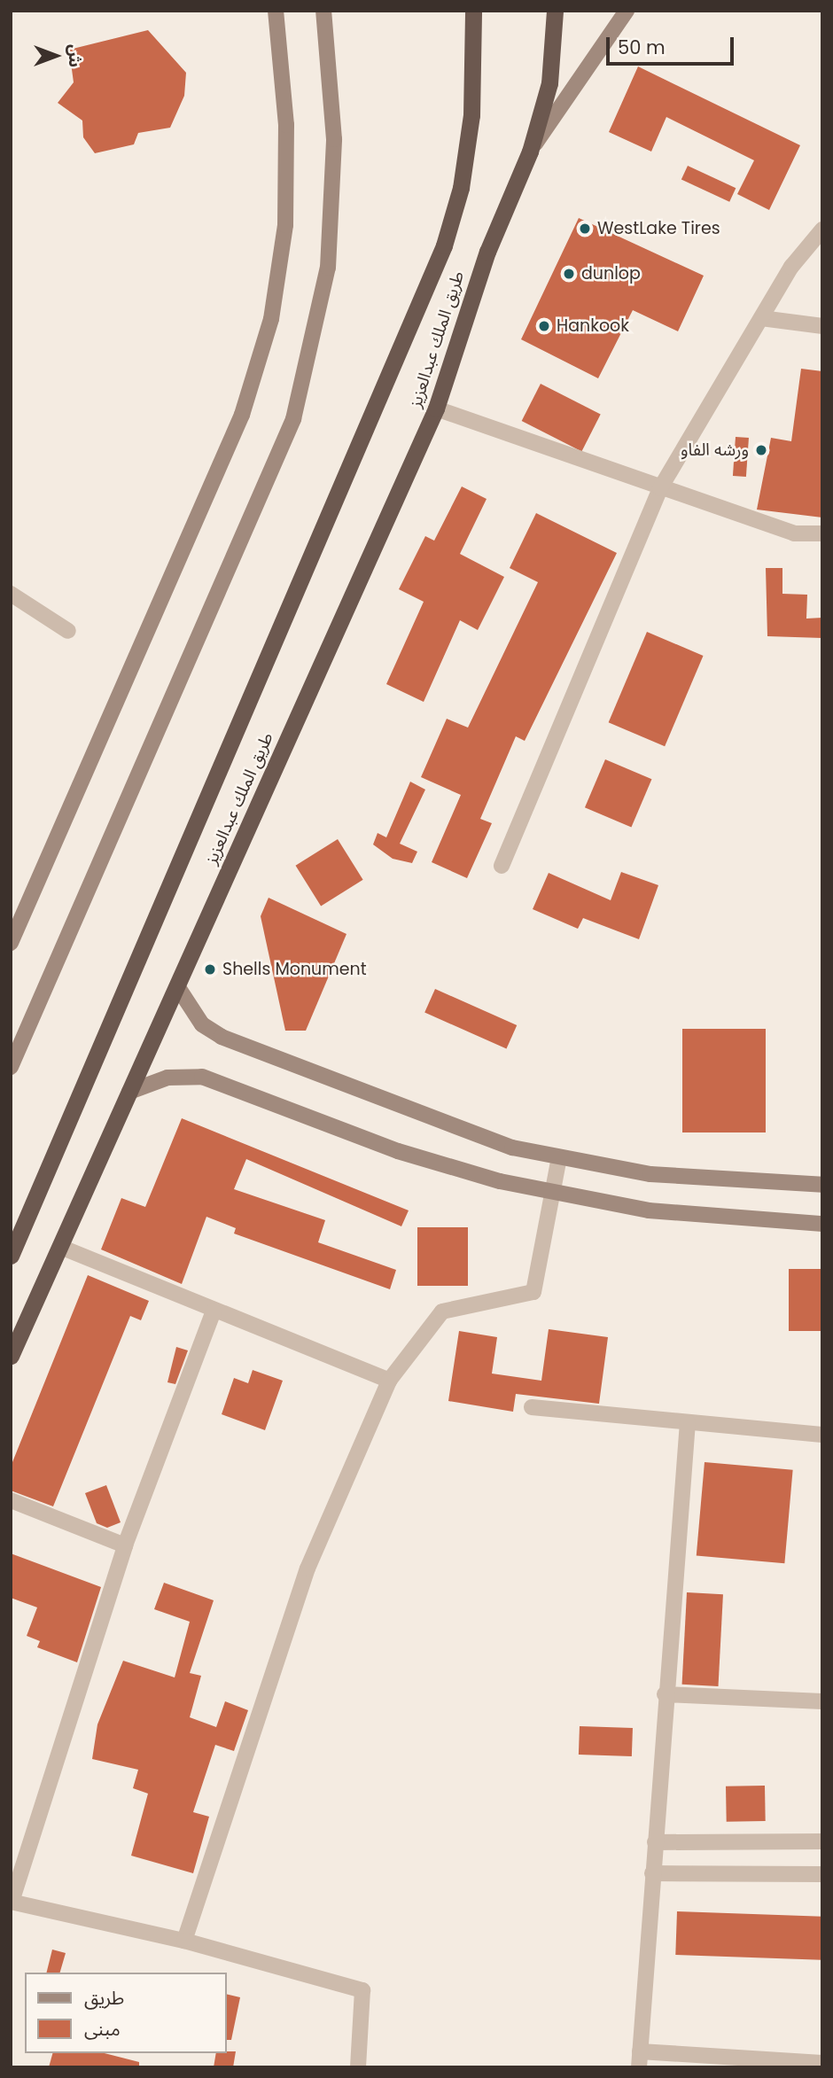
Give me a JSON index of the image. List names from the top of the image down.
{
  "streets": {
    "highway": ["طريق الملك عبدالعزيز"]
  },
  "places": [
    "WestLake Tires",
    "dunlop",
    "Hankook",
    "ورشه الفاو",
    "Shells Monument"
  ],
  "legend": ["طريق", "مبنى"],
  "scale_bar": "50 m",
  "north": "right"
}
